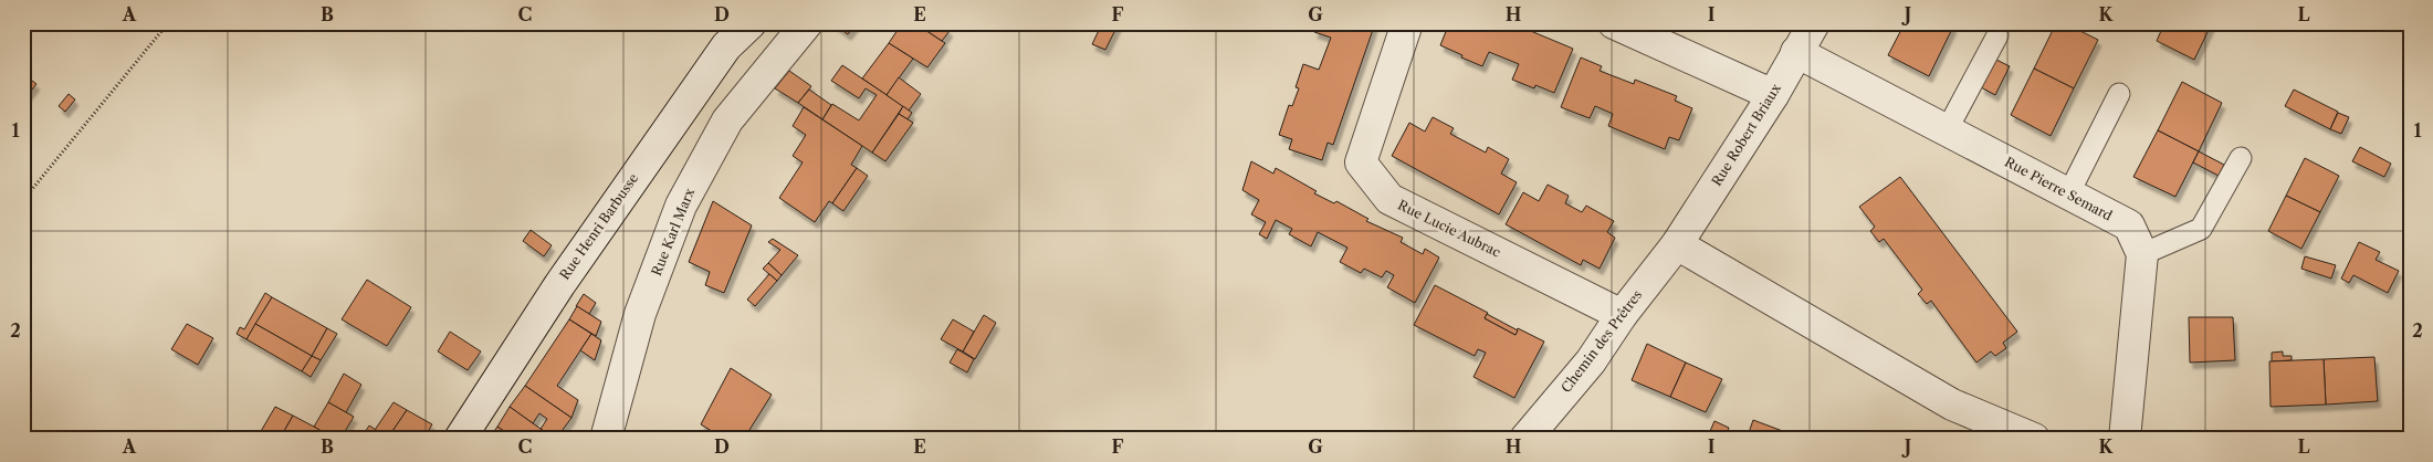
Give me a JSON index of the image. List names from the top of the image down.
{
  "streets": {
    "street": [
      "Rue Robert Briaux",
      "Rue Pierre Semard",
      "Rue Henri Barbusse",
      "Rue Lucie Aubrac",
      "Rue Karl Marx",
      "Chemin des Prêtres"
    ]
  },
  "crossings": [
    ["Rue Robert Briaux", "Rue Pierre Semard"],
    ["Rue Robert Briaux", "Chemin des Prêtres"],
    ["Rue Lucie Aubrac", "Chemin des Prêtres"]
  ],
  "grid": {
    "columns": [
      "A",
      "B",
      "C",
      "D",
      "E",
      "F",
      "G",
      "H",
      "I",
      "J",
      "K",
      "L"
    ],
    "rows": ["1", "2"]
  }
}
